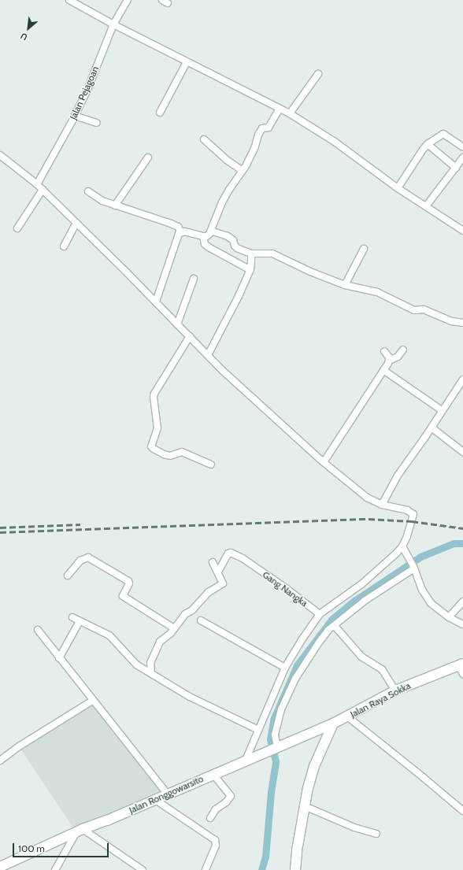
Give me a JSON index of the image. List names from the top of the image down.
{
  "streets": {
    "main road": ["Jalan Raya Sokka", "Jalan Ronggowarsito"],
    "street": ["Jalan Pejagoan", "Gang Nangka"]
  },
  "crossings": [
    ["Jalan Raya Sokka", "Jalan Ronggowarsito"]
  ],
  "scale_bar": "100 m",
  "north": "bottom left"
}
